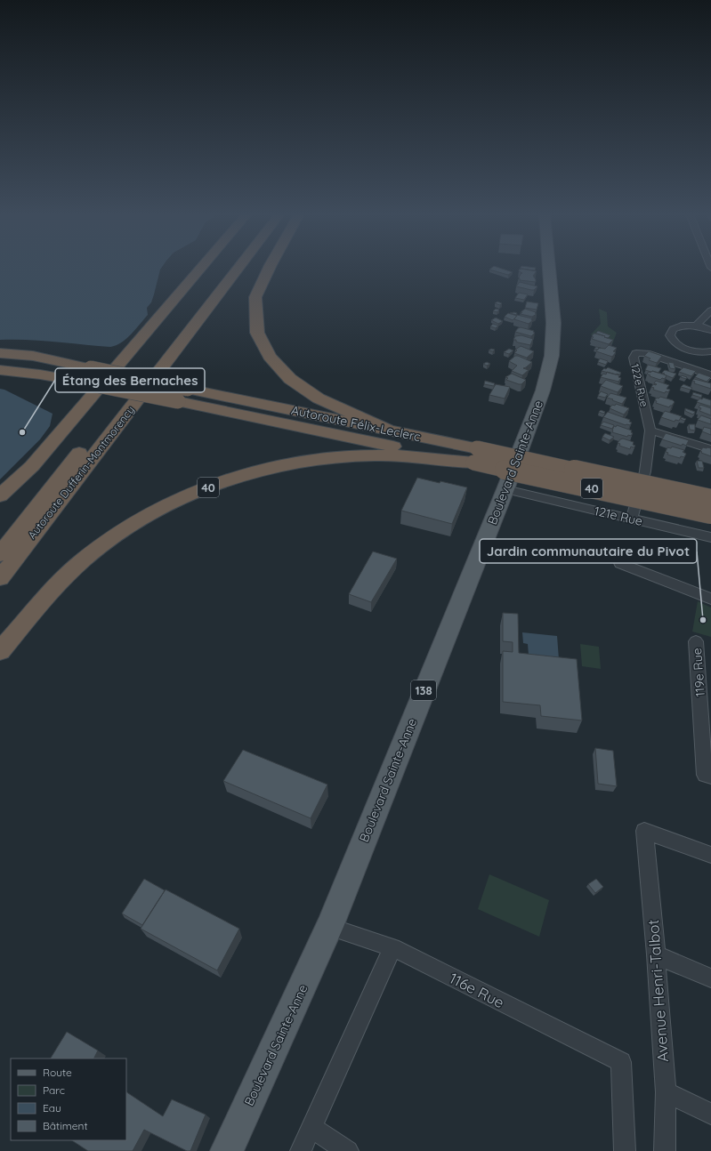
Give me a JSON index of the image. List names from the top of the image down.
{
  "streets": {
    "highway": ["Autoroute Félix-Leclerc", "Autoroute Dufferin-Montmorency", "40"],
    "main road": ["Boulevard Sainte-Anne", "138"],
    "street": [
      "122e Rue",
      "121e Rue",
      "119e Rue",
      "116e Rue",
      "Avenue Henri-Talbot"
    ]
  },
  "crossings": [
    ["122e Rue", "121e Rue"],
    ["Autoroute Félix-Leclerc", "40"],
    ["Boulevard Sainte-Anne", "121e Rue"],
    ["Boulevard Sainte-Anne", "116e Rue"]
  ],
  "places": ["Étang des Bernaches", "Jardin communautaire du Pivot"],
  "legend": [
    "Route",
    "Parc",
    "Eau",
    "Bâtiment"
  ]
}
